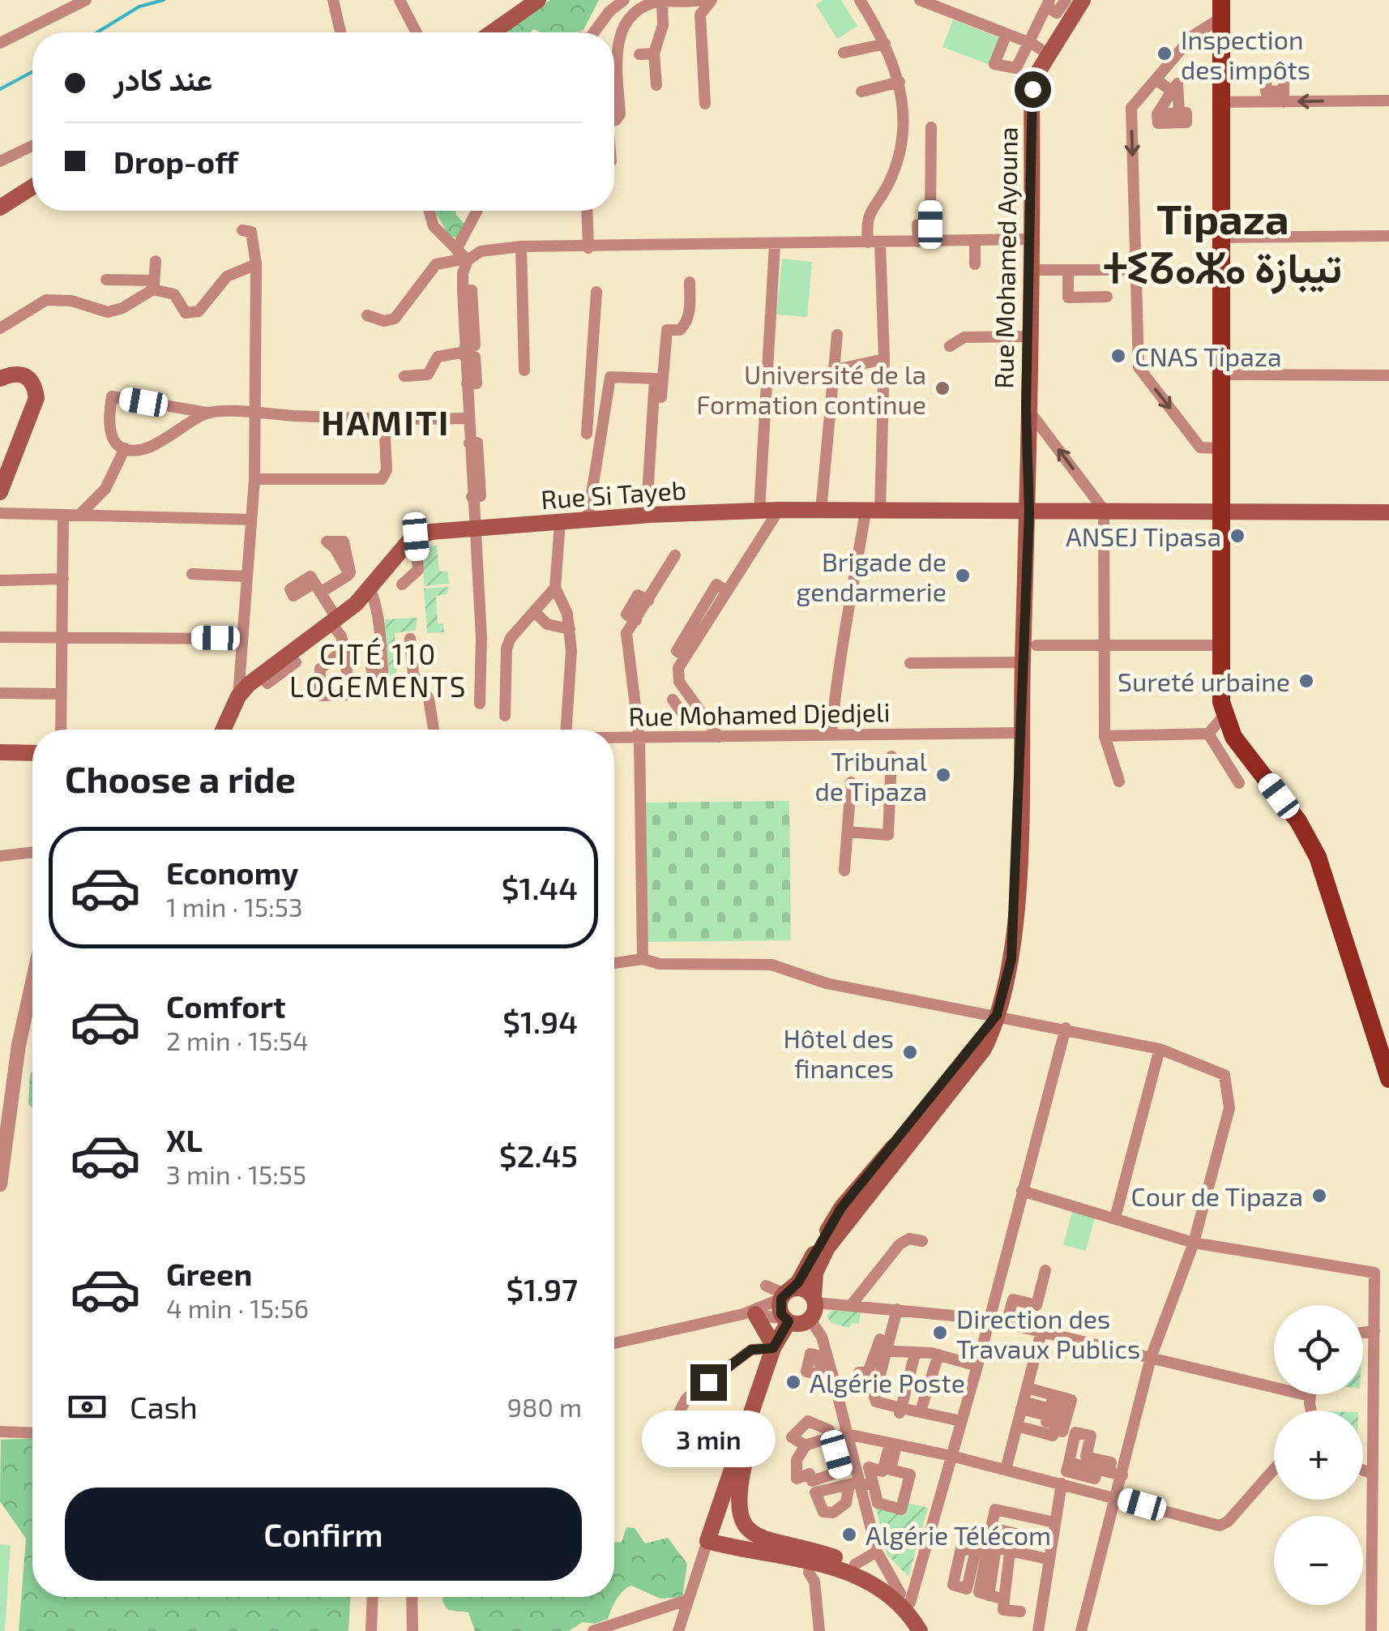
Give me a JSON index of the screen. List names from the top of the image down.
{
  "streets": {
    "main road": ["Rue Mohamed Ayouna", "Rue Si Tayeb"],
    "street": ["Rue Mohamed Djedjeli"]
  },
  "crossings": [
    ["Rue Mohamed Ayouna", "Rue Si Tayeb"],
    ["Rue Mohamed Ayouna", "Rue Mohamed Djedjeli"]
  ],
  "districts": ["Tipaza ⵜⵉⵒⴰⵣⴰ تيبازة", "HAMITI", "CITÉ 110 LOGEMENTS"],
  "places": [
    "Inspection des impôts",
    "CNAS Tipaza",
    "Université de la Formation continue",
    "ANSEJ Tipasa",
    "Brigade de gendarmerie",
    "Sureté urbaine",
    "Tribunal de Tipaza",
    "Hôtel des finances",
    "Cour de Tipaza",
    "Direction des Travaux Publics",
    "Algérie Poste",
    "Algérie Télécom"
  ],
  "page": {
    "banner": ["عند كادر", "Drop-off"],
    "heading": "Choose a ride",
    "list": [
      {
        "name": "Economy",
        "note": "1 min · 15:53",
        "value": "$1.44"
      },
      {
        "name": "Comfort",
        "note": "2 min · 15:54",
        "value": "$1.94"
      },
      {
        "name": "XL",
        "note": "3 min · 15:55",
        "value": "$2.45"
      },
      {
        "name": "Green",
        "note": "4 min · 15:56",
        "value": "$1.97"
      }
    ],
    "map_buttons": ["+", "−"],
    "pay": ["Cash", "980 m"],
    "bubble": "3 min",
    "buttons": "Confirm"
  }
}
